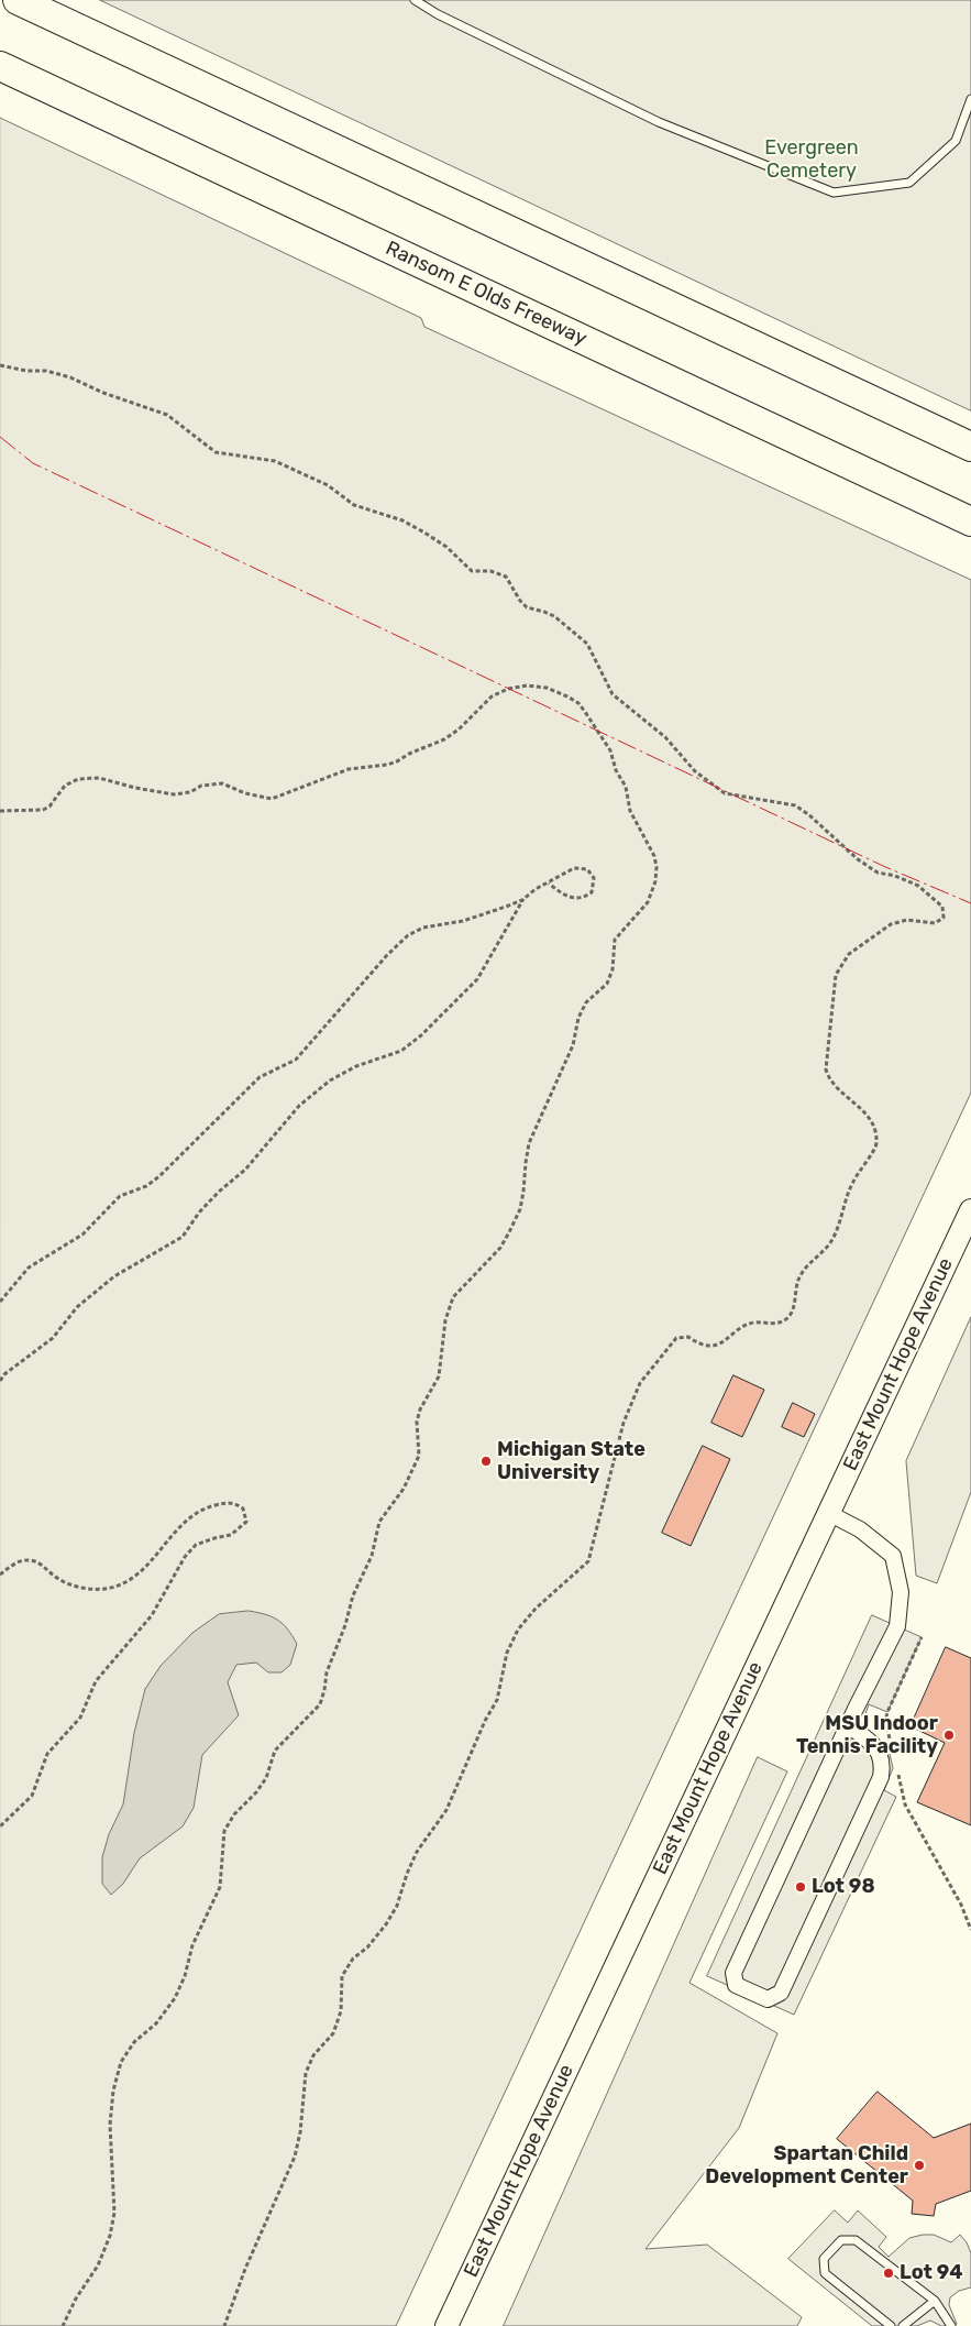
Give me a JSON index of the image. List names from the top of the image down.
{
  "streets": {
    "highway": ["Ransom E Olds Freeway"],
    "street": ["East Mount Hope Avenue"]
  },
  "parks": ["Evergreen Cemetery"],
  "places": [
    "Michigan State University",
    "MSU Indoor Tennis Facility",
    "Lot 98",
    "Spartan Child Development Center",
    "Lot 94"
  ]
}
